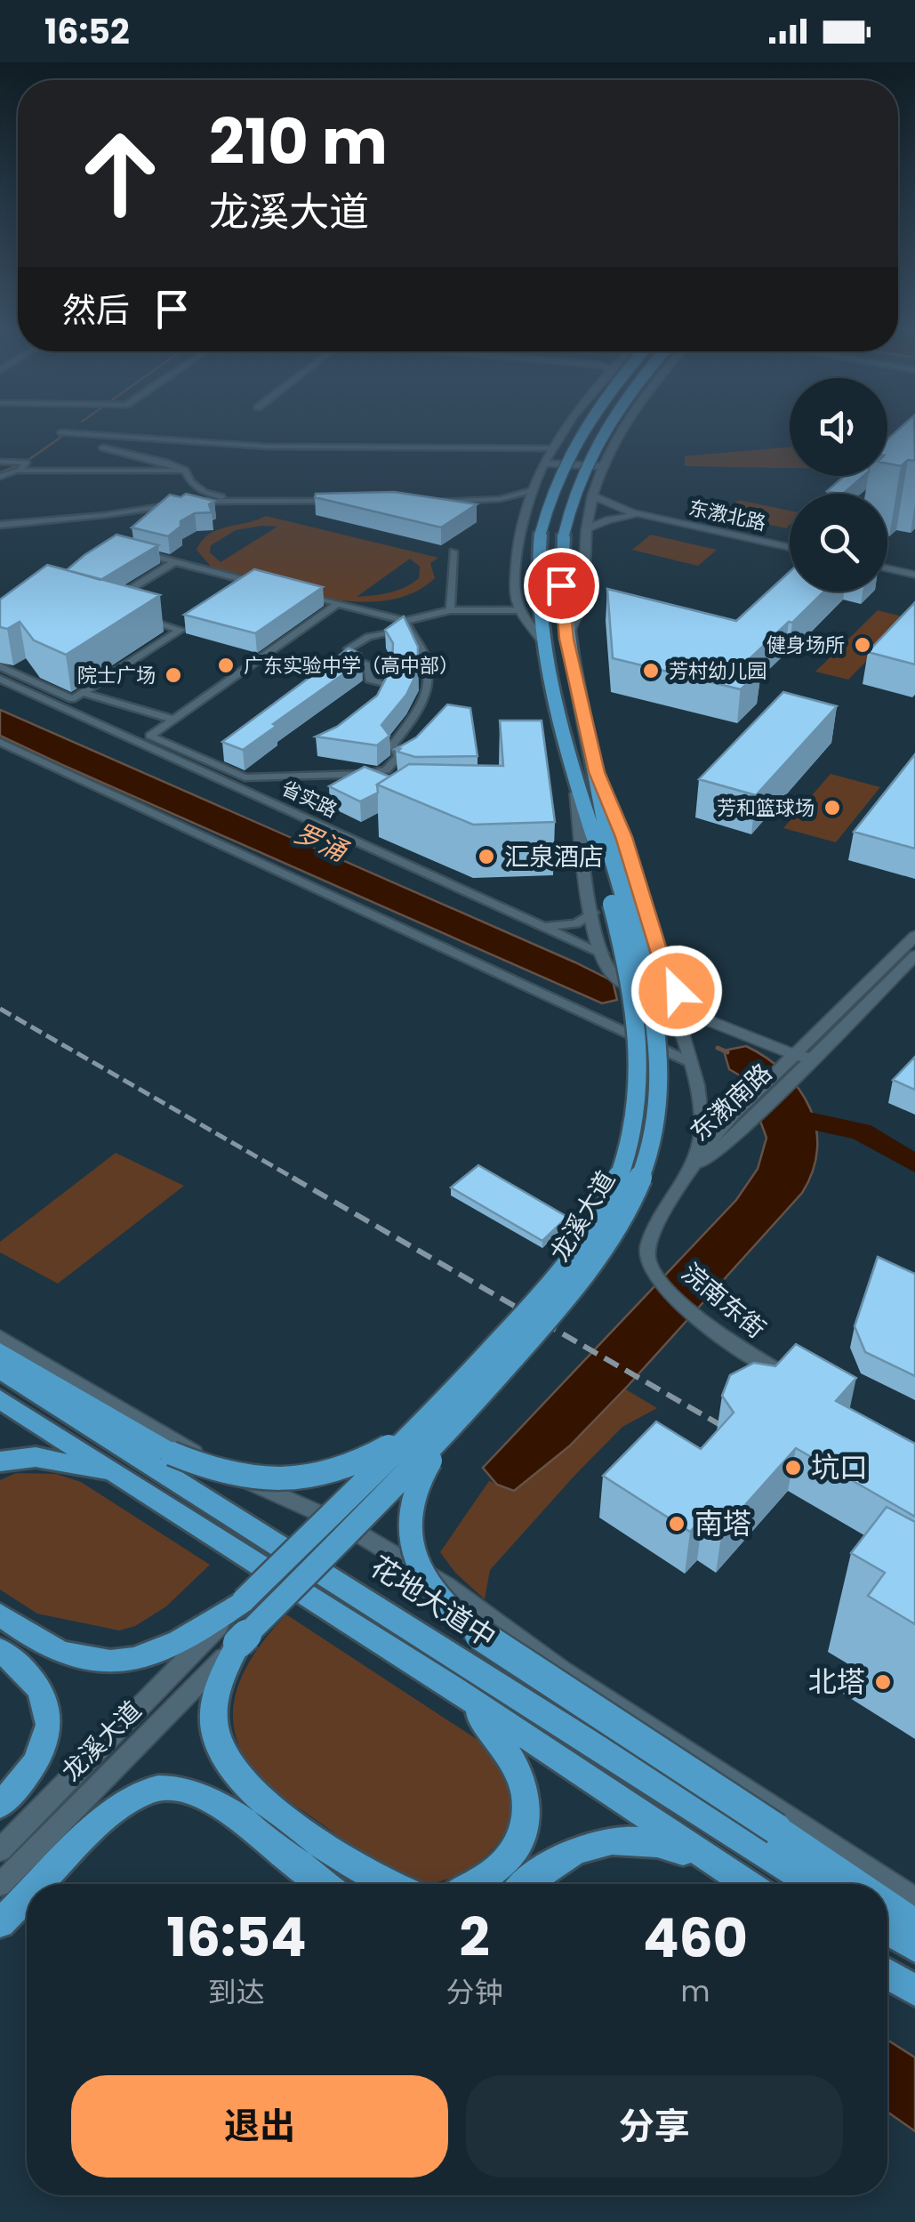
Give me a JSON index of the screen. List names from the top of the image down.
{
  "streets": {
    "main road": ["龙溪大道", "花地大道中"],
    "street": [
      "东漖北路",
      "省实路",
      "东漖南路",
      "浣南东街"
    ]
  },
  "crossings": [
    ["东漖南路", "浣南东街"]
  ],
  "water": ["罗涌"],
  "places": [
    "健身场所",
    "广东实验中学（高中部）",
    "芳村幼儿园",
    "院士广场",
    "芳和篮球场",
    "汇泉酒店",
    "坑口",
    "南塔",
    "北塔"
  ],
  "page": {
    "status": "16:52",
    "turn": ["210 m", "龙溪大道"],
    "then": "然后",
    "eta": [
      "16:54",
      "到达",
      "2",
      "分钟",
      "460",
      "m"
    ],
    "buttons": ["退出", "分享"]
  }
}
